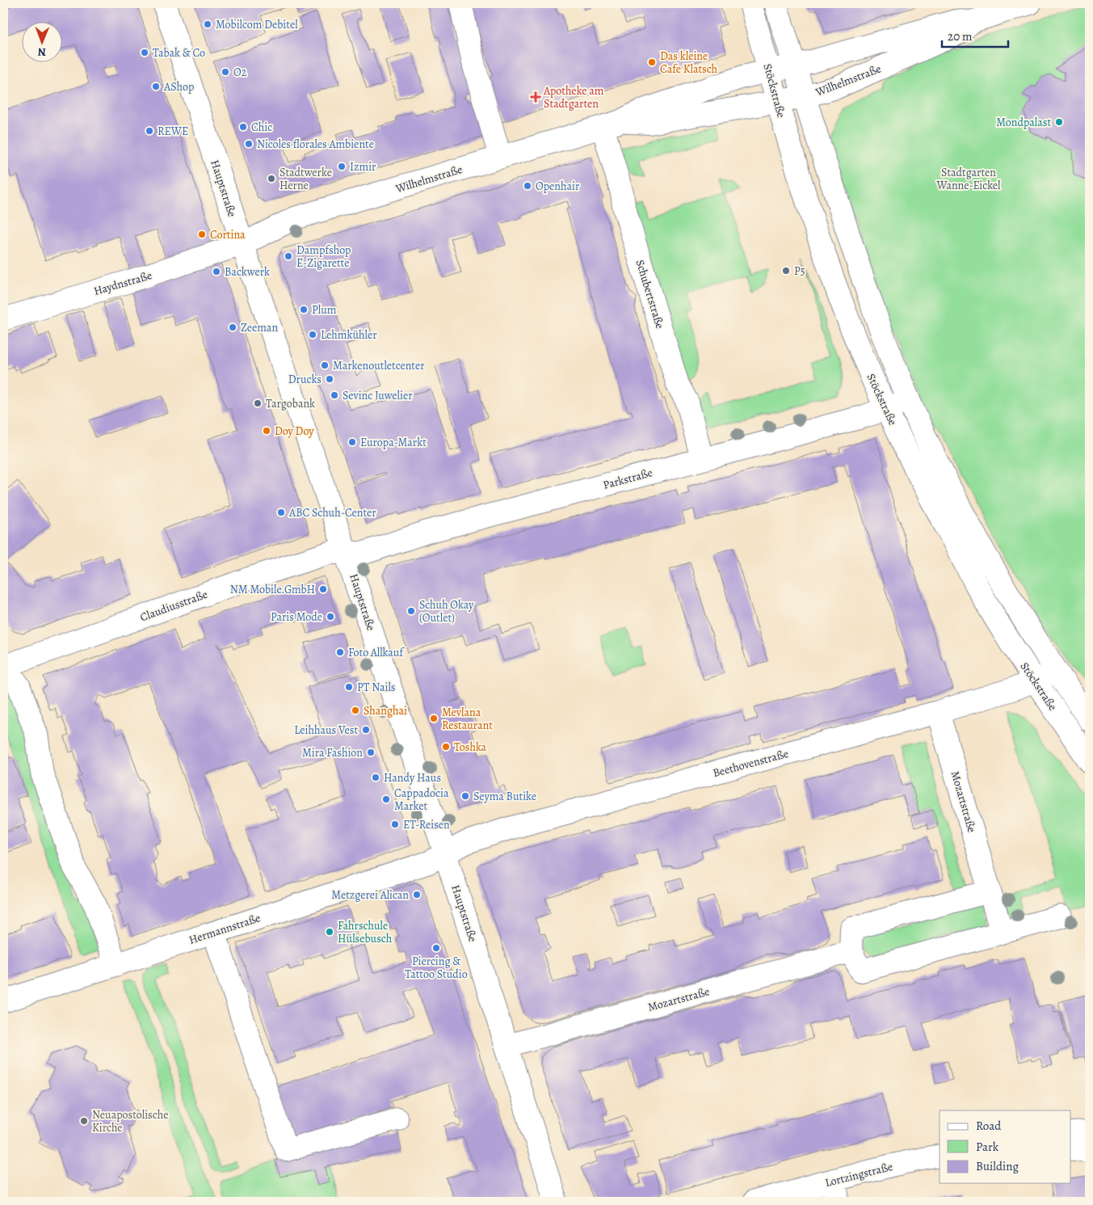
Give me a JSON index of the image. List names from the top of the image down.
{
  "streets": {
    "street": [
      "Wilhelmstraße",
      "Stöckstraße",
      "Hauptstraße",
      "Haydnstraße",
      "Schubertstraße",
      "Parkstraße",
      "Claudiusstraße",
      "Beethovenstraße",
      "Mozartstraße",
      "Hermannstraße",
      "Lortzingstraße"
    ]
  },
  "crossings": [
    ["Wilhelmstraße", "Stöckstraße"],
    ["Wilhelmstraße", "Hauptstraße"],
    ["Wilhelmstraße", "Haydnstraße"],
    ["Wilhelmstraße", "Schubertstraße"],
    ["Stöckstraße", "Parkstraße"],
    ["Stöckstraße", "Beethovenstraße"],
    ["Hauptstraße", "Haydnstraße"],
    ["Hauptstraße", "Parkstraße"],
    ["Hauptstraße", "Claudiusstraße"],
    ["Hauptstraße", "Beethovenstraße"],
    ["Hauptstraße", "Mozartstraße"],
    ["Hauptstraße", "Hermannstraße"],
    ["Schubertstraße", "Parkstraße"],
    ["Parkstraße", "Claudiusstraße"],
    ["Beethovenstraße", "Mozartstraße"],
    ["Beethovenstraße", "Hermannstraße"]
  ],
  "parks": ["Stadtgarten Wanne-Eickel"],
  "places": {
    "other": [
      "Mobilcom Debitel",
      "Tabak & Co",
      "Das kleine Cafe Klatsch",
      "O2",
      "AShop",
      "Mondpalast",
      "Chic",
      "REWE",
      "Nicoles florales Ambiente",
      "Izmir",
      "Stadtwerke Herne",
      "Openhair",
      "Cortina",
      "Dampfshop E-Zigarette",
      "P5",
      "Backwerk",
      "Plum",
      "Zeeman",
      "Lehmkühler",
      "Markenoutletcenter",
      "Drucks",
      "Sevinc Juwelier",
      "Targobank",
      "Doy Doy",
      "Europa-Markt",
      "ABC Schuh-Center",
      "NM Mobile.GmbH",
      "Schuh Okay (Outlet)",
      "Paris Mode",
      "Foto Allkauf",
      "PT Nails",
      "Shanghai",
      "Mevlana Restaurant",
      "Leihhaus Vest",
      "Toshka",
      "Mira Fashion",
      "Handy Haus",
      "Seyma Butike",
      "Cappadocia Market",
      "ET-Reisen",
      "Metzgerei Alican",
      "Fahrschule Hülsebusch",
      "Piercing & Tattoo Studio",
      "Neuapostolische Kirche"
    ],
    "health": ["Apotheke am Stadtgarten"]
  },
  "legend": ["Road", "Park", "Building"],
  "scale_bar": "20 m",
  "north": "bottom"
}
